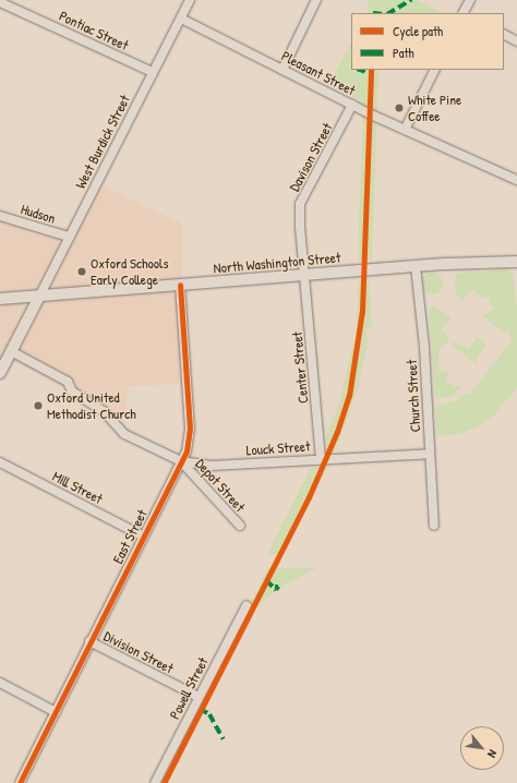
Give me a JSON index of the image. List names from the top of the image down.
{
  "streets": {
    "main road": ["North Washington Street"],
    "street": [
      "Pontiac Street",
      "Pleasant Street",
      "West Burdick Street",
      "Davison Street",
      "Hudson",
      "Center Street",
      "Church Street",
      "Louck Street",
      "Depot Street",
      "Mill Street",
      "East Street",
      "Division Street",
      "Powell Street"
    ]
  },
  "crossings": [
    ["Pontiac Street", "West Burdick Street"],
    ["Pleasant Street", "West Burdick Street"],
    ["Pleasant Street", "Davison Street"],
    ["West Burdick Street", "Hudson"],
    ["West Burdick Street", "North Washington Street"],
    ["Davison Street", "North Washington Street"],
    ["Davison Street", "Center Street"],
    ["North Washington Street", "Center Street"],
    ["North Washington Street", "Church Street"],
    ["North Washington Street", "East Street"],
    ["Center Street", "Louck Street"],
    ["Church Street", "Louck Street"],
    ["Louck Street", "Depot Street"],
    ["Louck Street", "East Street"],
    ["Depot Street", "East Street"],
    ["Mill Street", "East Street"],
    ["East Street", "Division Street"],
    ["Division Street", "Powell Street"]
  ],
  "places": ["White Pine Coffee", "Oxford Schools Early College", "Oxford United Methodist Church"],
  "legend": ["Cycle path", "Path"],
  "north": "bottom right"
}
